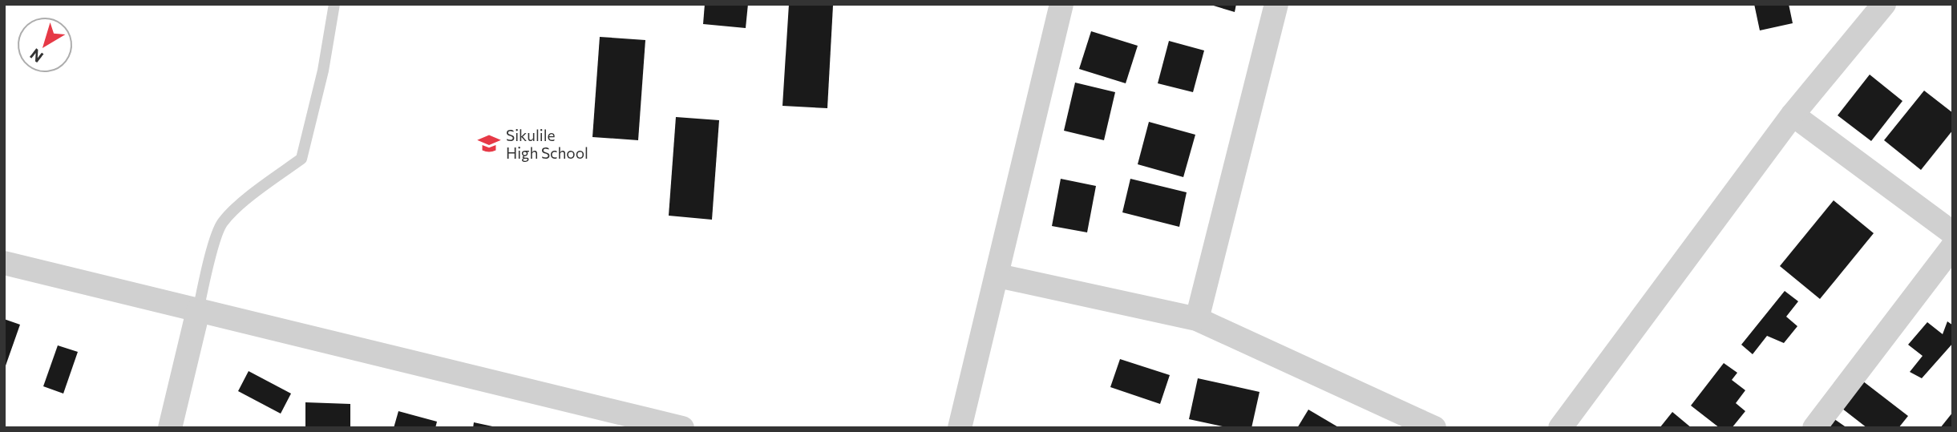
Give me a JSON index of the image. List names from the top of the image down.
{
  "places": {
    "school or university": ["Sikulile High School"]
  },
  "north": "bottom left"
}
